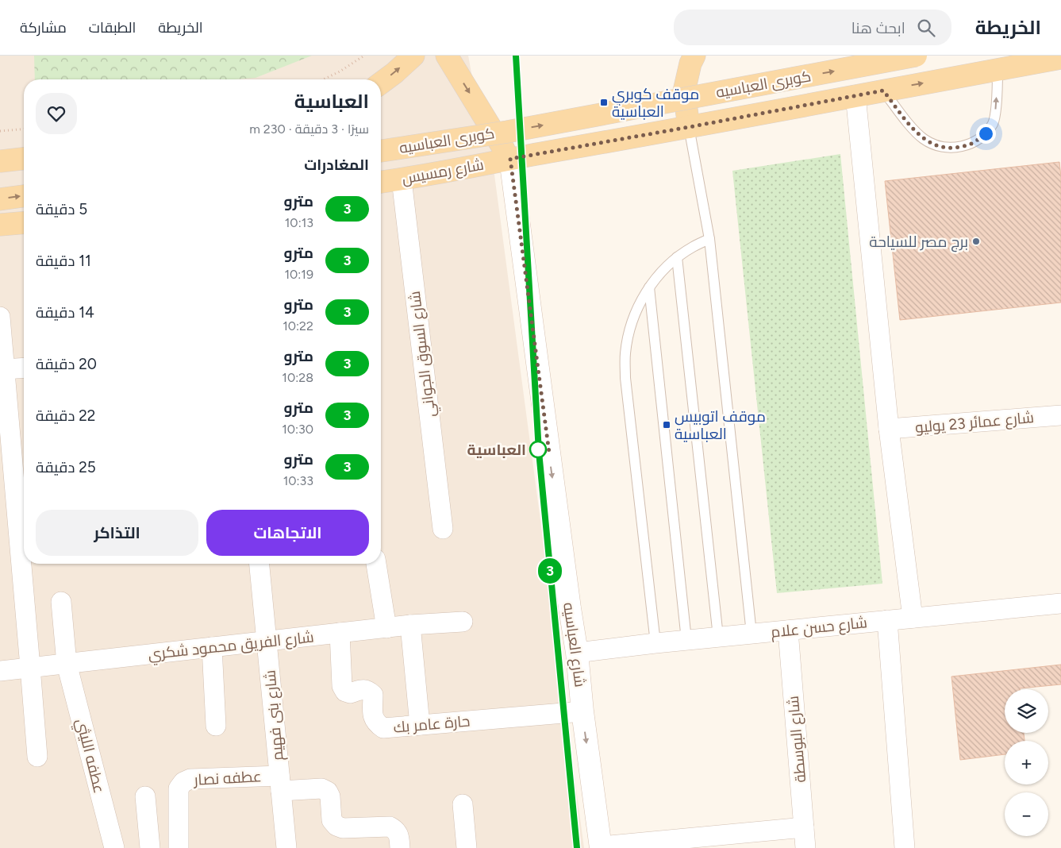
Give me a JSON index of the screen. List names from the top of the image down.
{
  "streets": {
    "main road": ["كوبرى العباسيه", "شارع رمسيس", "شارع العباسيه"],
    "street": [
      "شارع السوق الجواني",
      "شارع عمائر 23 يوليو",
      "شارع حسن علام",
      "شارع الفريق محمود شكري",
      "شارع بنى فهيم",
      "حارة عامر بك",
      "شارع البوسطة",
      "عطفه الليثي",
      "عطفه نصار"
    ]
  },
  "crossings": [
    ["شارع رمسيس", "شارع السوق الجواني"],
    ["شارع رمسيس", "شارع العباسيه"],
    ["شارع حسن علام", "شارع العباسيه"],
    ["شارع حسن علام", "شارع البوسطة"],
    ["شارع العباسيه", "حارة عامر بك"],
    ["شارع الفريق محمود شكري", "شارع بنى فهيم"],
    ["شارع الفريق محمود شكري", "حارة عامر بك"],
    ["شارع الفريق محمود شكري", "عطفه الليثي"],
    ["شارع بنى فهيم", "عطفه نصار"]
  ],
  "one_way": ["كوبرى العباسيه", "شارع العباسيه"],
  "places": {
    "transit": ["موقف كوبري العباسية", "موقف اتوبيس العباسية"],
    "other": ["برج مصر للسياحة", "العباسية"]
  },
  "lines": ["metro line 3"],
  "page": {
    "header": "الخريطة",
    "search": "ابحث هنا",
    "nav": ["الخريطة", "الطبقات", "مشاركة"],
    "on_map": "3",
    "heading": [
      ["العباسية", "سيرًا · 3 دقيقة · 230 m"],
      "المغادرات"
    ],
    "list": [
      {
        "mark": "3",
        "name": "مترو",
        "note": "10:13",
        "value": "5 دقيقة"
      },
      {
        "mark": "3",
        "name": "مترو",
        "note": "10:19",
        "value": "11 دقيقة"
      },
      {
        "mark": "3",
        "name": "مترو",
        "note": "10:22",
        "value": "14 دقيقة"
      },
      {
        "mark": "3",
        "name": "مترو",
        "note": "10:28",
        "value": "20 دقيقة"
      },
      {
        "mark": "3",
        "name": "مترو",
        "note": "10:30",
        "value": "22 دقيقة"
      },
      {
        "mark": "3",
        "name": "مترو",
        "note": "10:33",
        "value": "25 دقيقة"
      }
    ],
    "buttons": ["الاتجاهات", "التذاكر"],
    "map_buttons": ["+", "−"]
  }
}
